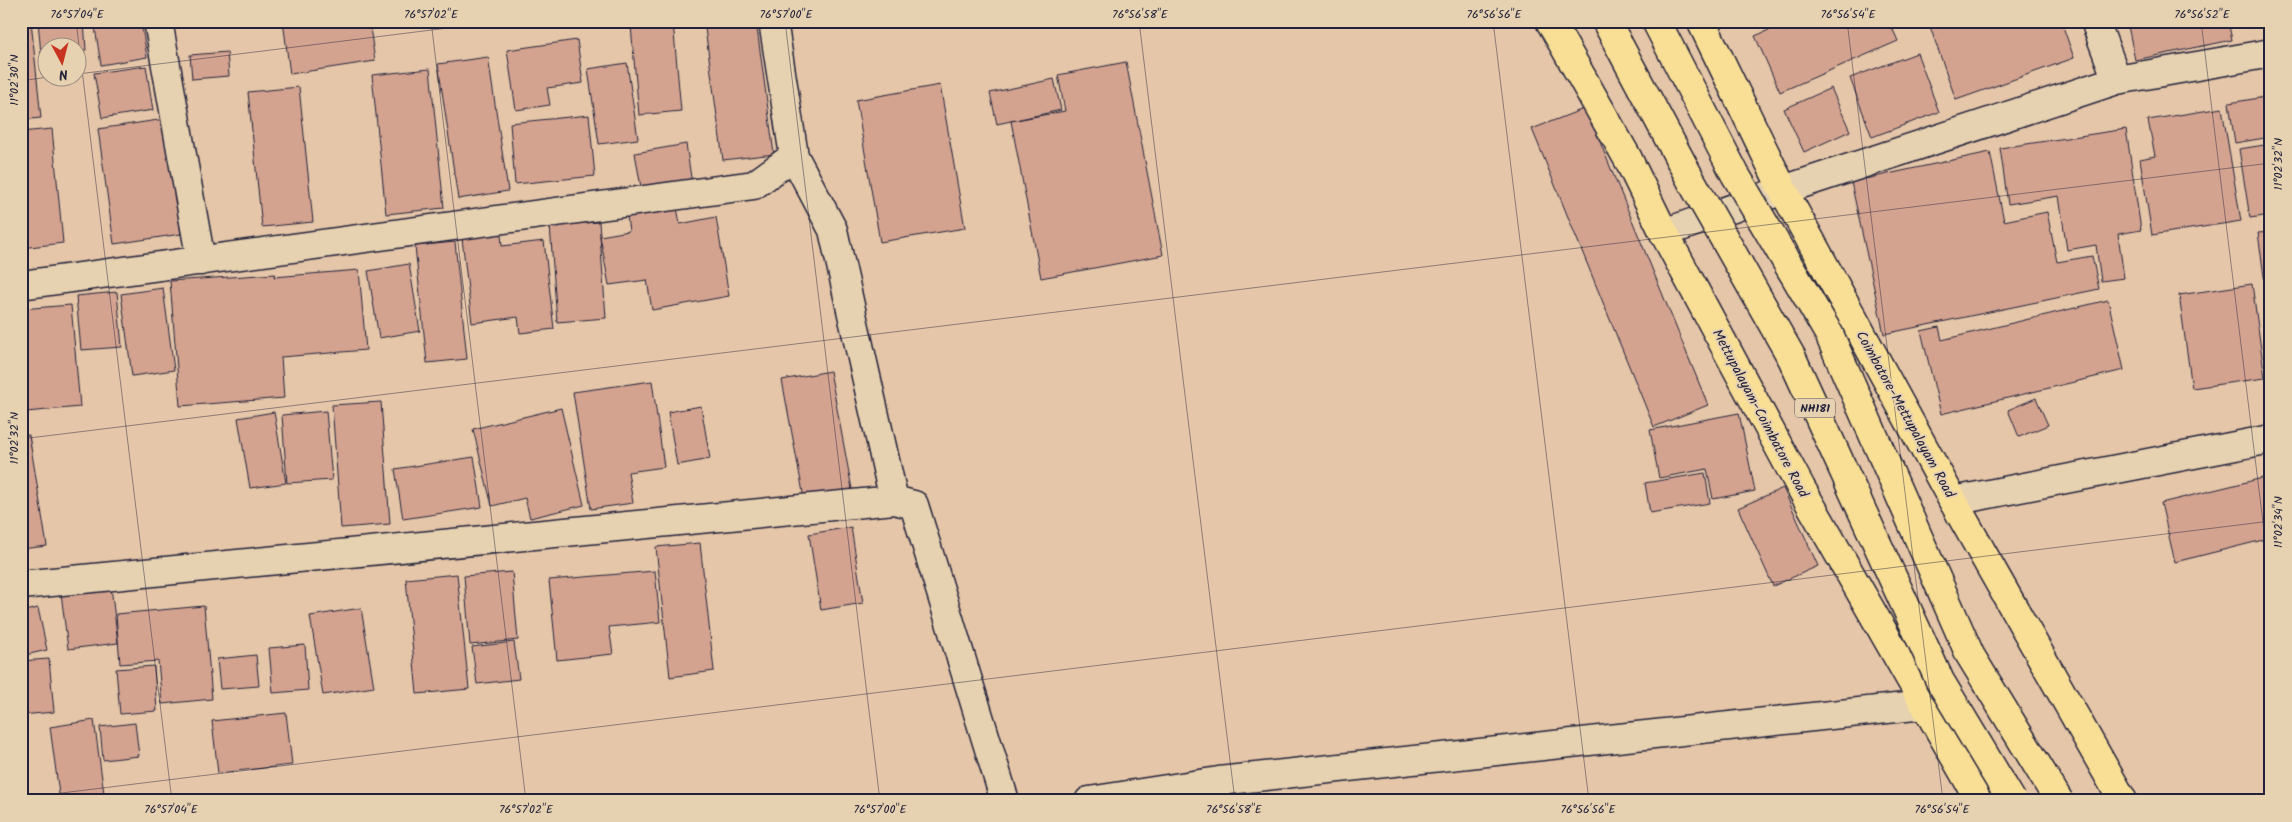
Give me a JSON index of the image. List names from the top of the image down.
{
  "streets": {
    "main road": ["NH181", "Mettupalayam-Coimbatore Road", "Coimbatore-Mettupalayam Road"]
  },
  "north": "bottom",
  "coordinates": [
    "76°57'04\"E",
    "76°57'02\"E",
    "76°57'00\"E",
    "76°56'58\"E",
    "76°56'56\"E",
    "76°56'54\"E",
    "76°56'52\"E",
    "11°02'30\"N",
    "11°02'32\"N",
    "11°02'34\"N"
  ]
}
